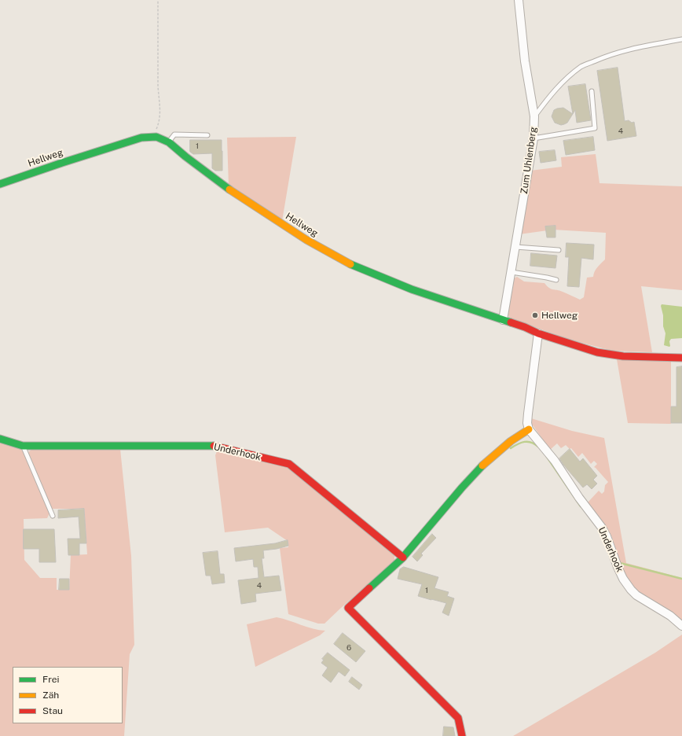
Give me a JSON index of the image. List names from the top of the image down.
{
  "streets": {
    "street": ["Hellweg", "Zum Uhlenberg", "Underhook"]
  },
  "crossings": [
    ["Hellweg", "Zum Uhlenberg"]
  ],
  "places": ["Hellweg"],
  "house_numbers": [
    "4",
    "1",
    "4",
    "1",
    "6"
  ],
  "legend": ["Frei", "Zäh", "Stau"]
}
